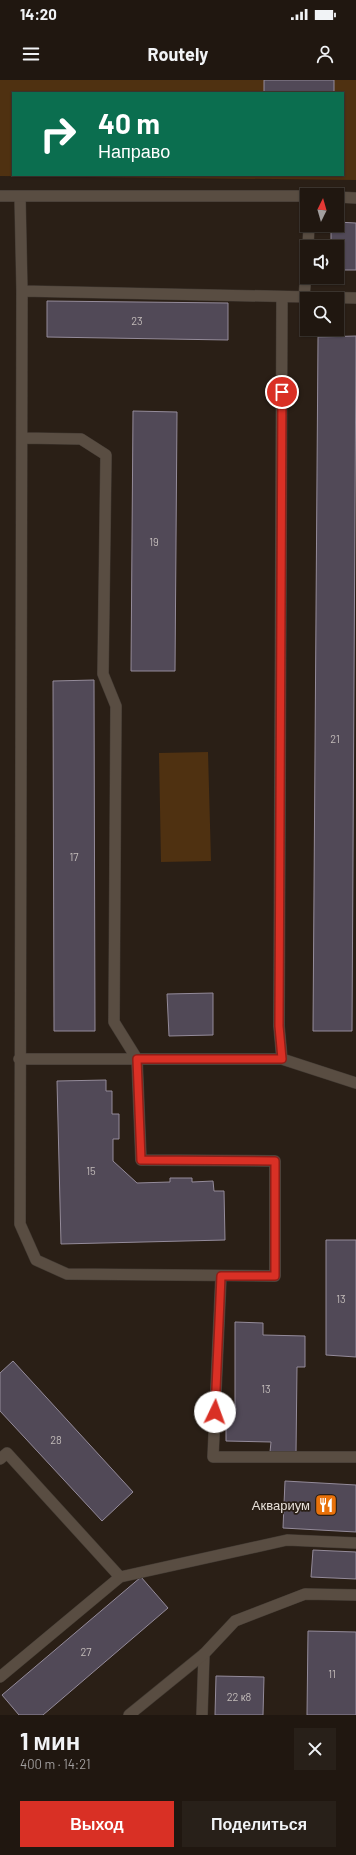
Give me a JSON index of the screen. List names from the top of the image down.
{
  "places": {
    "restaurant": ["Аквариум"]
  },
  "house_numbers": [
    "23",
    "19",
    "21",
    "17",
    "15",
    "13",
    "13",
    "28",
    "27",
    "11",
    "22 к8"
  ],
  "north": "top",
  "page": {
    "status": "14:20",
    "header": "Routely",
    "turn": ["40 m", "Направо"],
    "heading": ["1 мин", "400 m · 14:21"],
    "buttons": ["Выход", "Поделиться"]
  }
}
